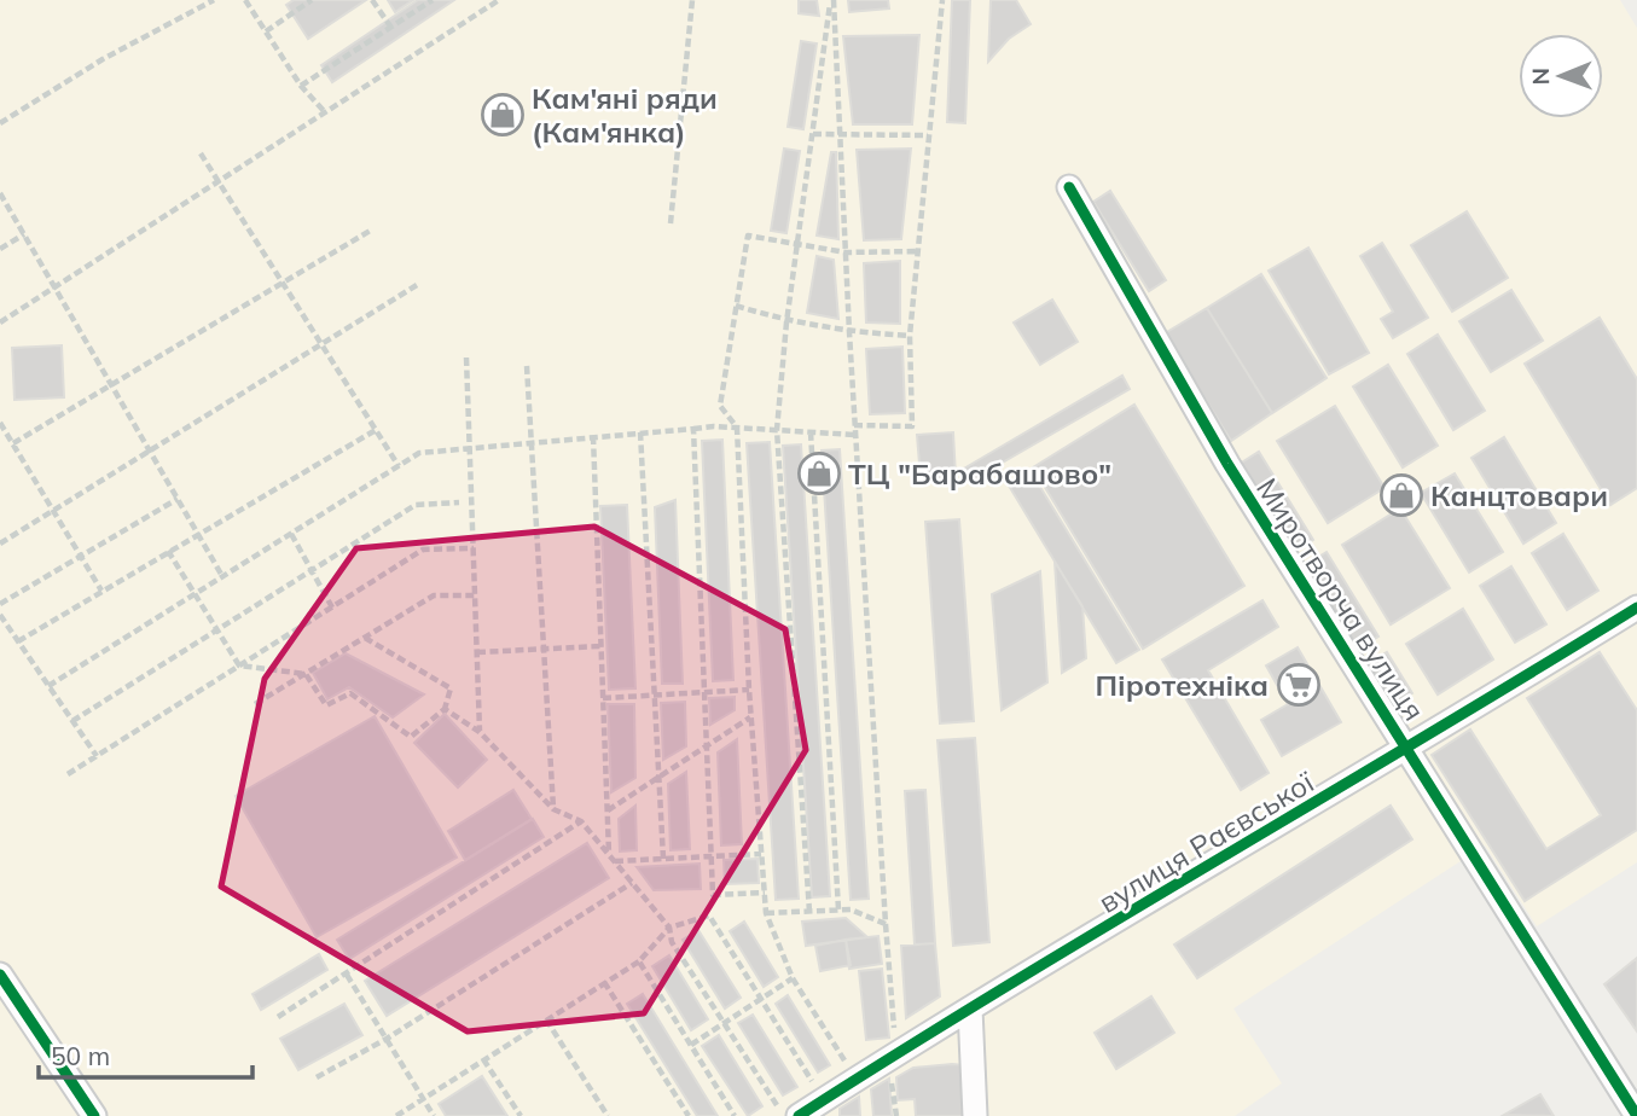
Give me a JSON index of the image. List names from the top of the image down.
{
  "streets": {
    "street": ["Миротворча вулиця", "вулиця Раєвської"]
  },
  "crossings": [
    ["Миротворча вулиця", "вулиця Раєвської"]
  ],
  "places": {
    "shop": ["Кам'яні ряди (Кам'янка)", "ТЦ \"Барабашово\"", "Канцтовари"],
    "supermarket": ["Піротехніка"]
  },
  "scale_bar": "50 m",
  "north": "left"
}
